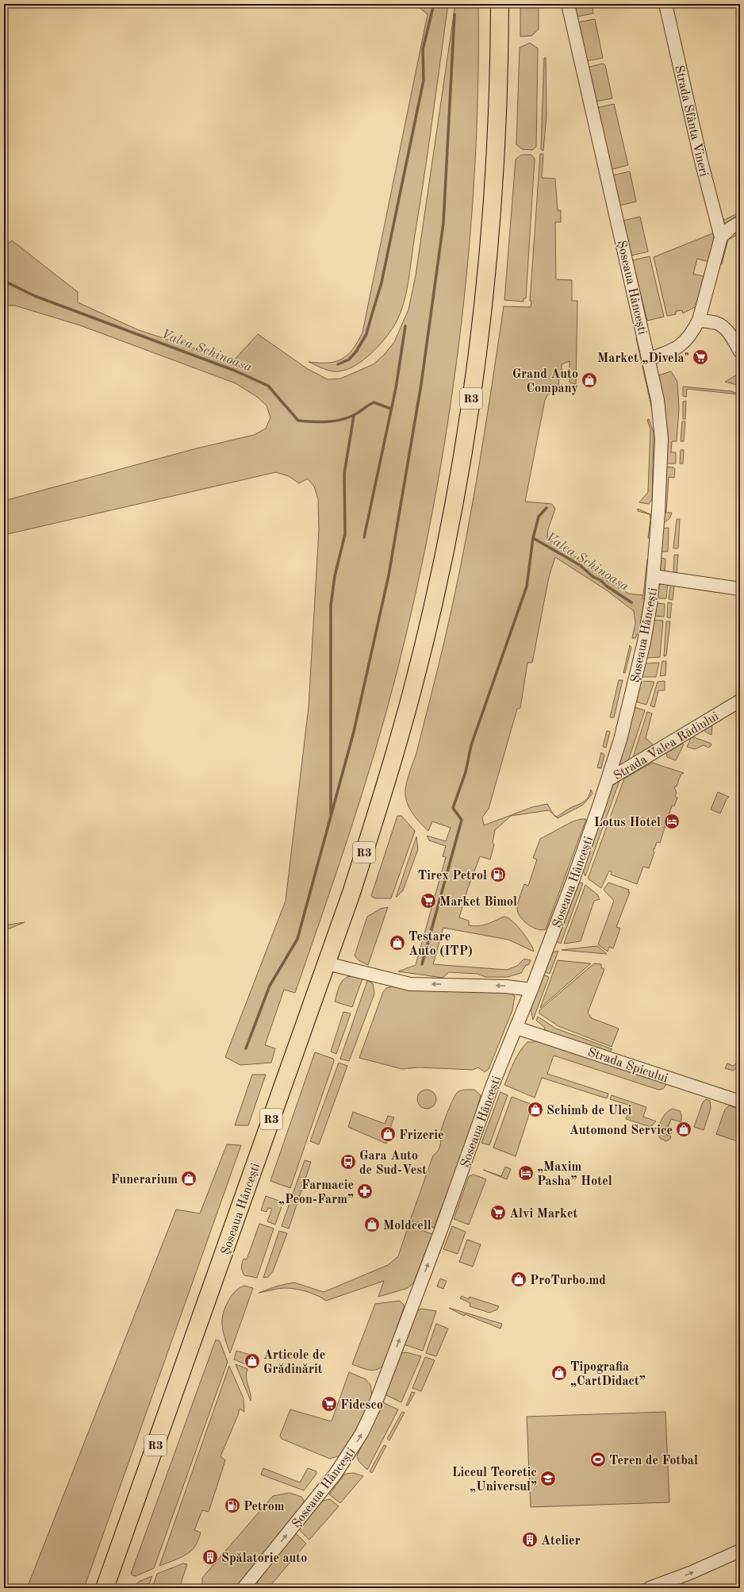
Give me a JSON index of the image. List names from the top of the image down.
{
  "streets": {
    "highway": ["Șoseaua Hâncești", "R3"],
    "street": ["Strada Sfânta Vineri", "Strada Valea Rădiului", "Strada Spicului"]
  },
  "crossings": [
    ["Șoseaua Hâncești", "Strada Valea Rădiului"],
    ["Șoseaua Hâncești", "Strada Spicului"]
  ],
  "water": ["Valea Schinoasa"],
  "places": {
    "supermarket": [
      "Market „Divela\"",
      "Market Bimol",
      "Alvi Market",
      "Fidesco"
    ],
    "shop": [
      "Grand Auto Company",
      "Testare Auto (ITP)",
      "Schimb de Ulei",
      "Automond Service",
      "Frizerie",
      "Funerarium",
      "Moldcell",
      "ProTurbo.md",
      "Articole de Grădinărit",
      "Tipografia „CartDidact”"
    ],
    "hotel": ["Lotus Hotel", "„Maxim Pasha” Hotel"],
    "fuel station": ["Tirex Petrol", "Petrom"],
    "bus stop": ["Gara Auto de Sud-Vest"],
    "pharmacy": ["Farmacie „Peon-Farm”"],
    "sports": ["Teren de Fotbal"],
    "school or university": ["Liceul Teoretic „Universul”"],
    "building": ["Atelier", "Spălatorie auto"]
  }
}
